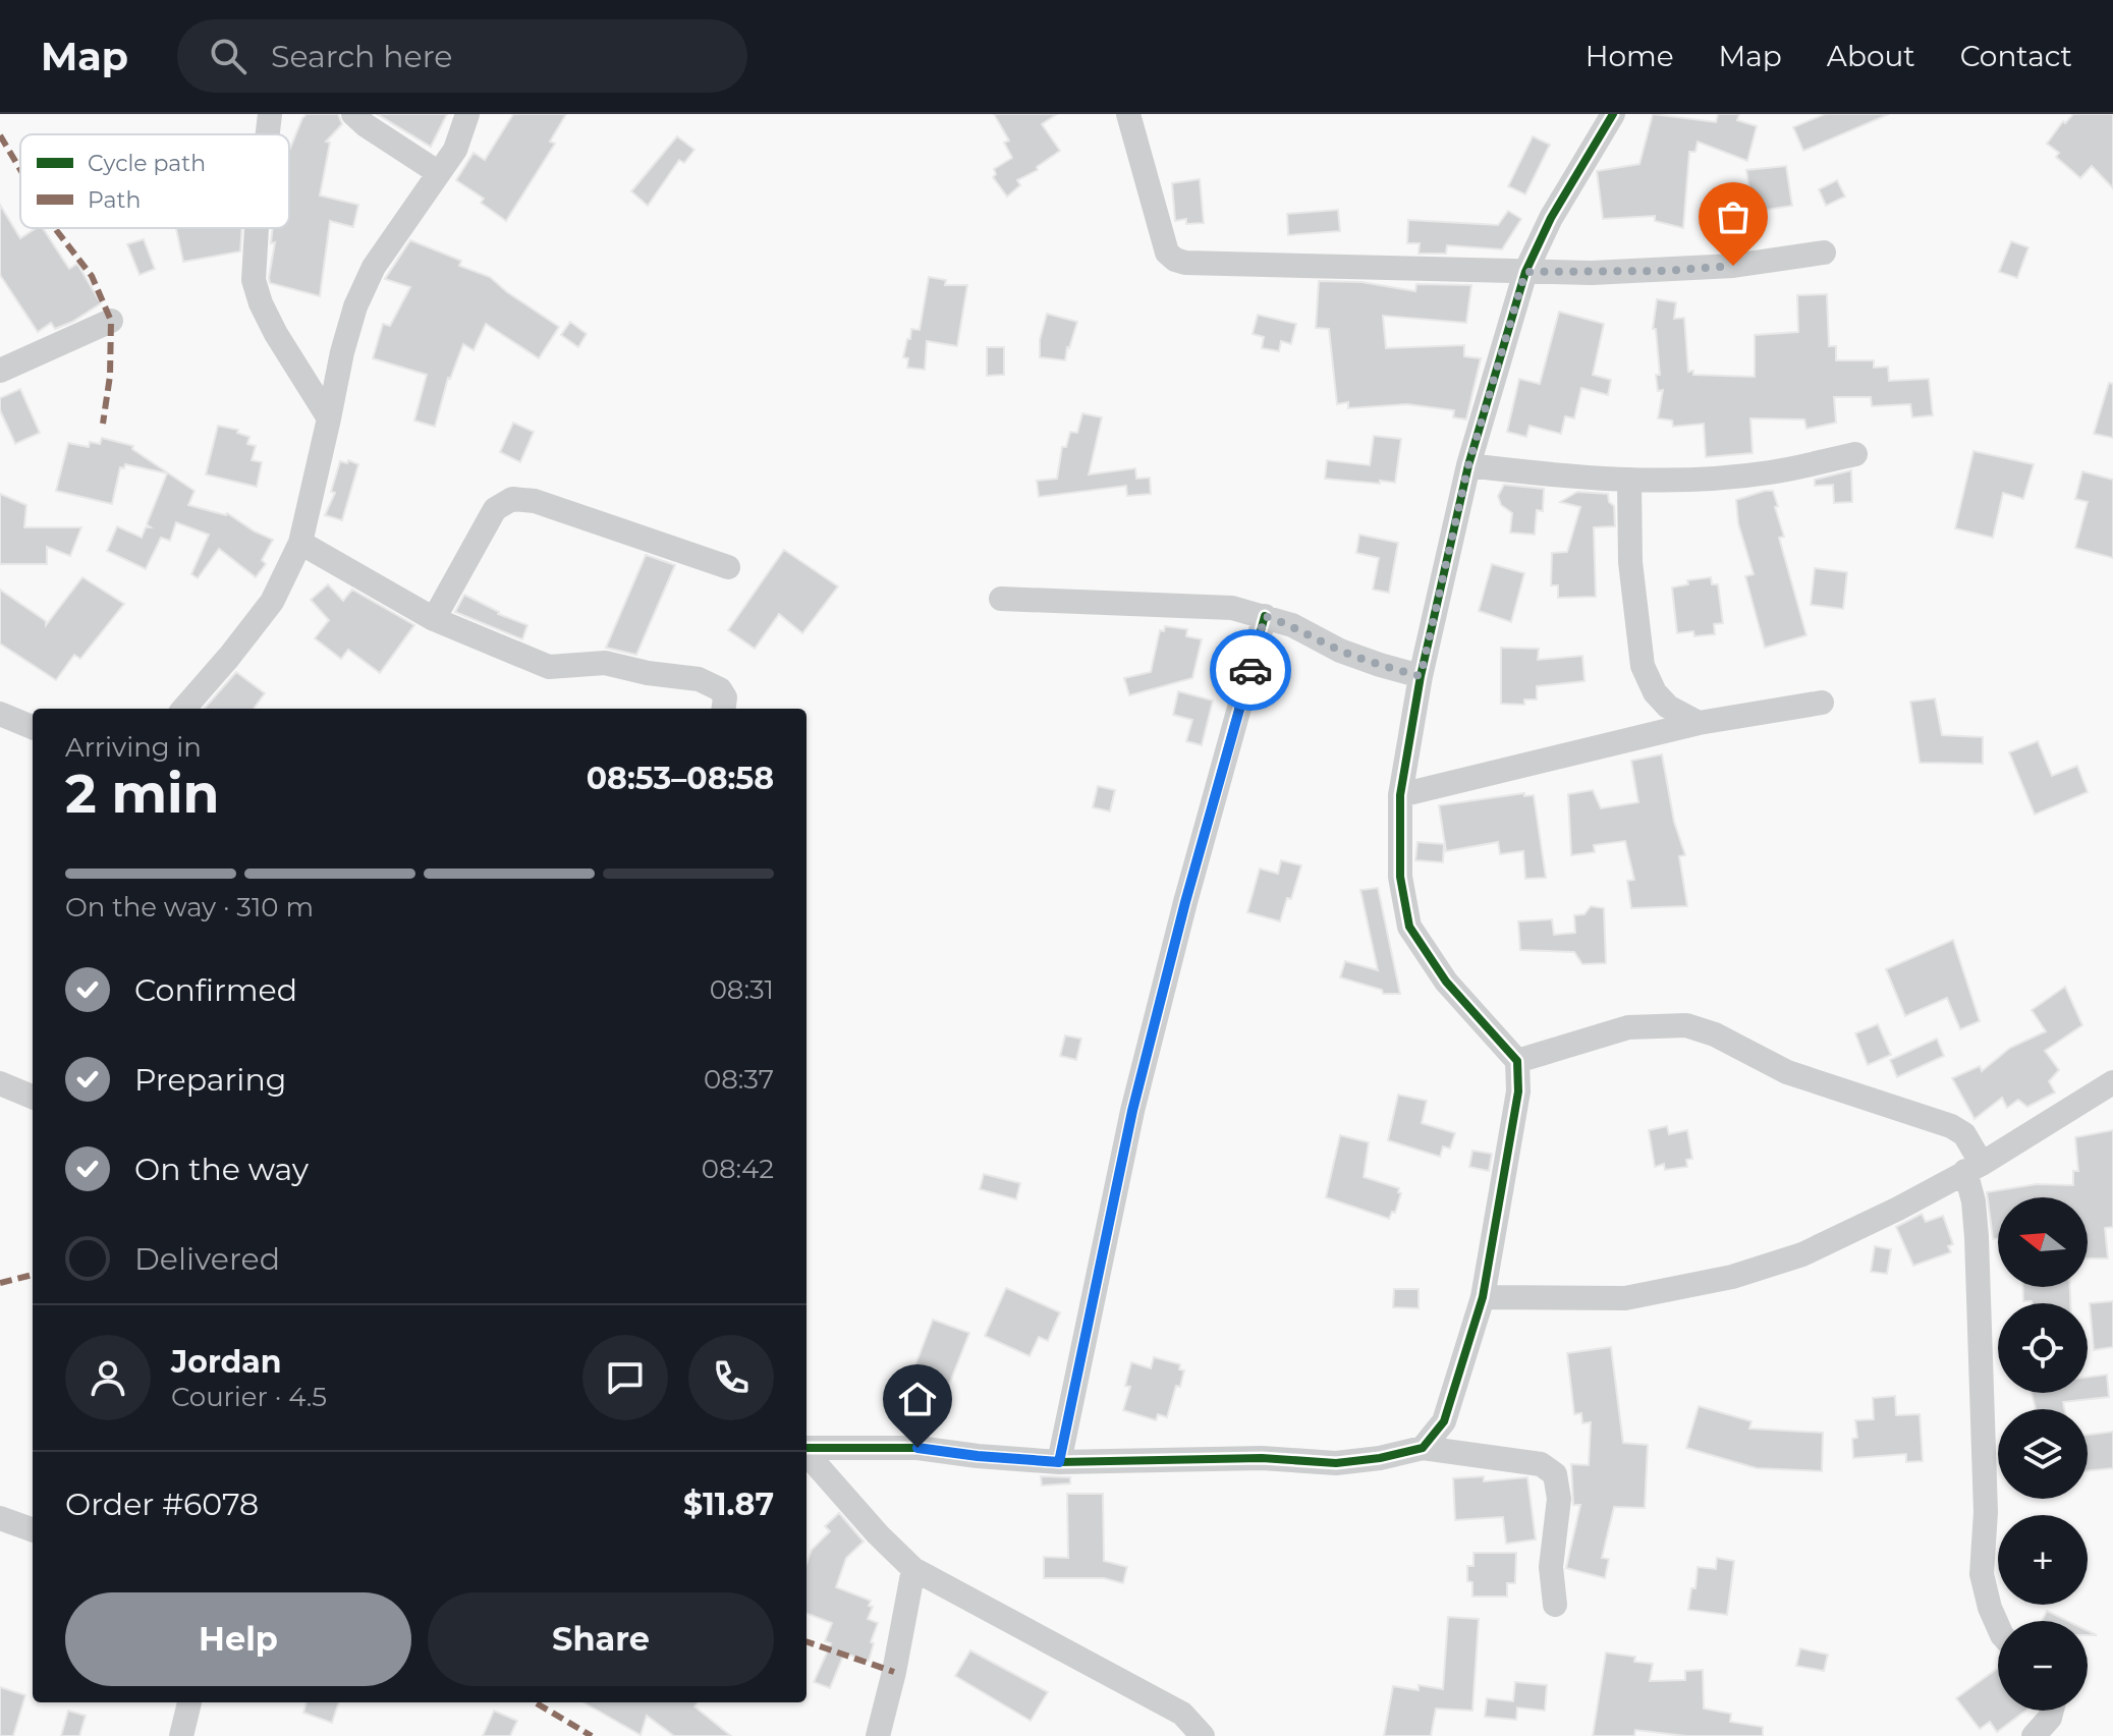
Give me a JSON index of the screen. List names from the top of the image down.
{
  "legend": ["Cycle path", "Path"],
  "north": "left",
  "page": {
    "header": "Map",
    "search": "Search here",
    "nav": [
      "Home",
      "Map",
      "About",
      "Contact"
    ],
    "heading": ["2 min", "Arriving in", "08:53–08:58"],
    "panel": [
      "Jordan",
      "Courier · 4.5",
      "Order #6078",
      "$11.87"
    ],
    "bar": "On the way · 310 m",
    "list": [
      ["Confirmed", "08:31"],
      ["Preparing", "08:37"],
      ["On the way", "08:42"],
      "Delivered"
    ],
    "map_buttons": ["+", "−"],
    "buttons": ["Help", "Share"]
  }
}
